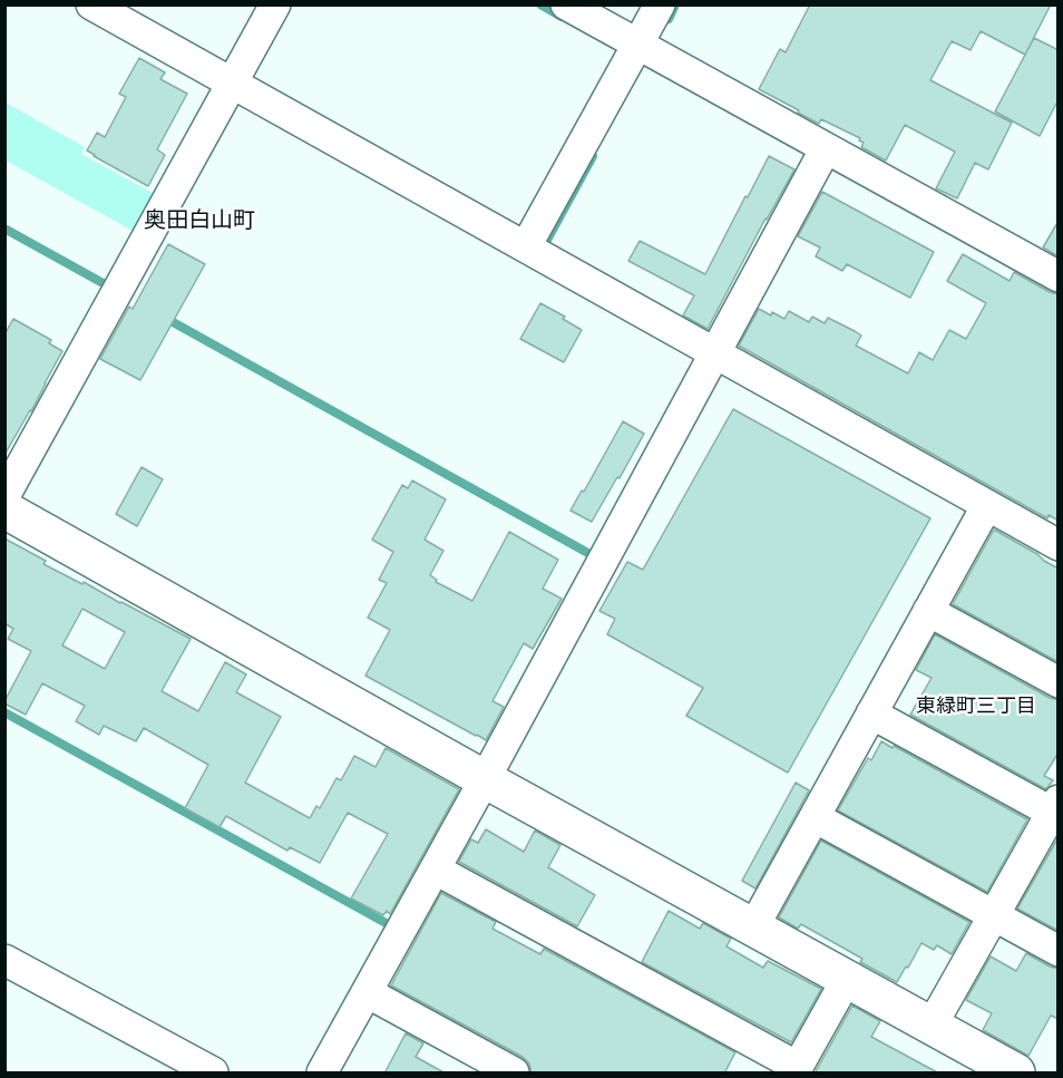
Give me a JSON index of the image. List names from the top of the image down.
{
  "districts": ["奥田白山町", "東緑町三丁目"]
}
